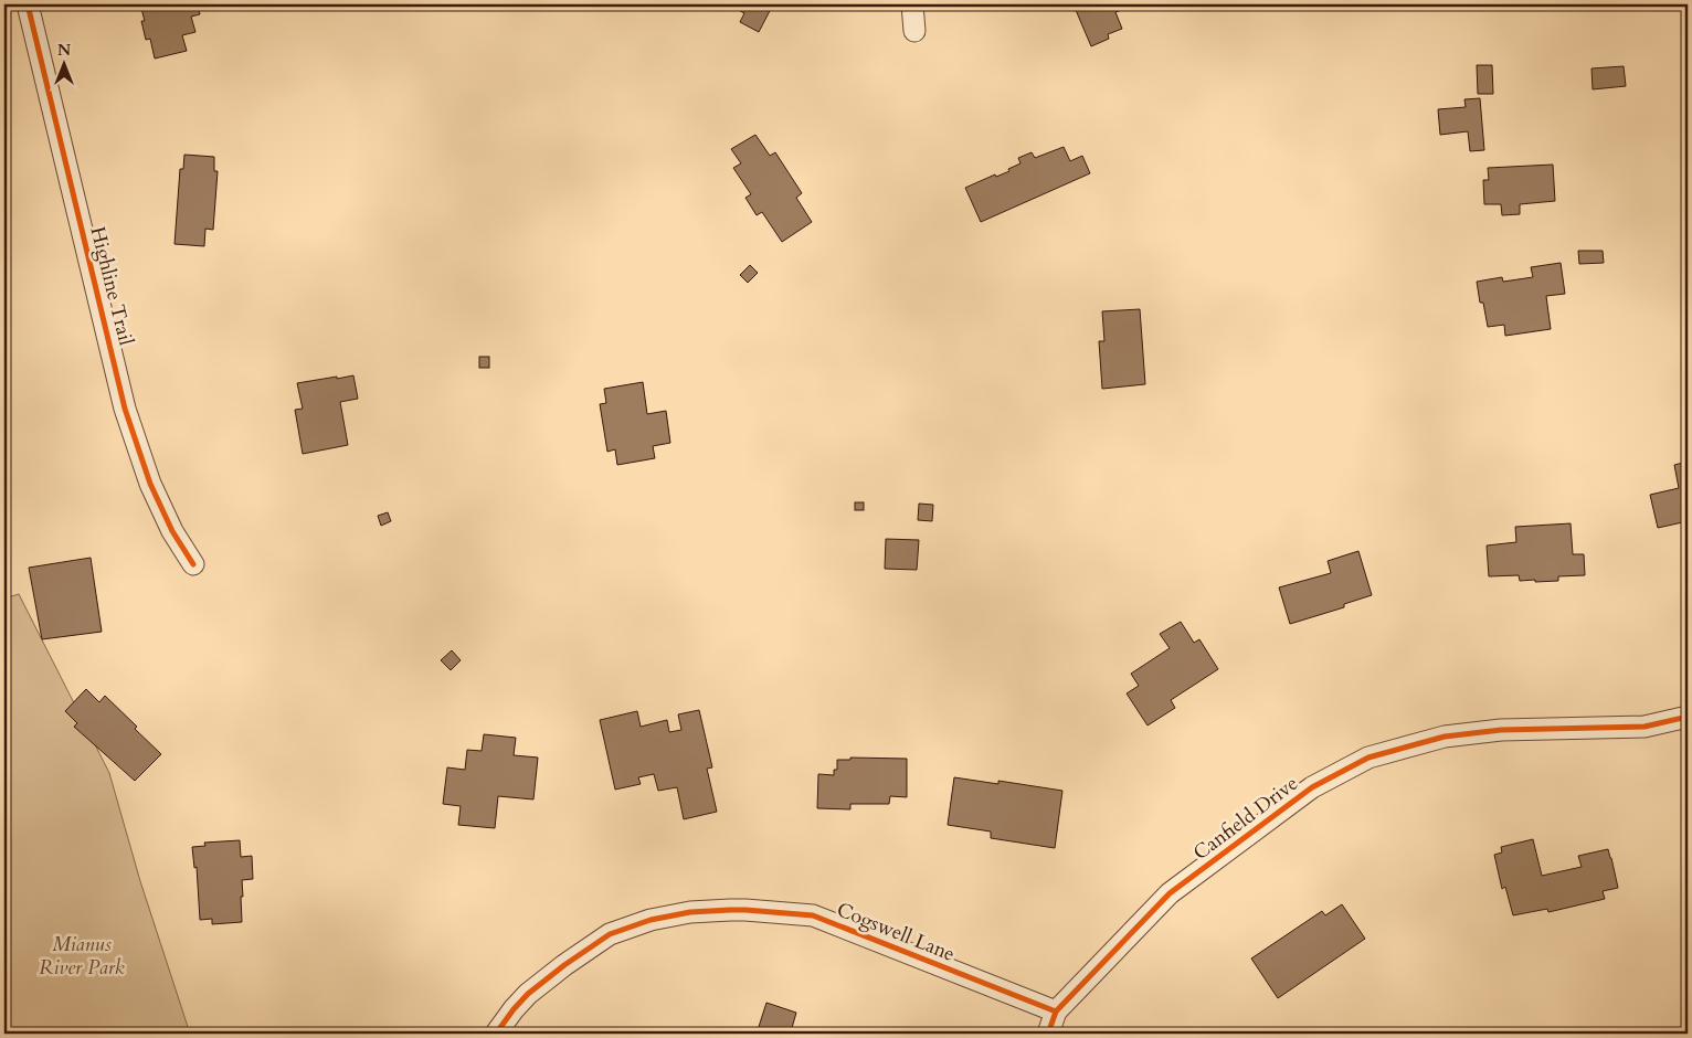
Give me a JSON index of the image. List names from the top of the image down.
{
  "streets": {
    "street": ["Highline Trail", "Canfield Drive", "Cogswell Lane"]
  },
  "crossings": [
    ["Canfield Drive", "Cogswell Lane"]
  ],
  "parks": ["Mianus River Park"],
  "north": "top"
}
